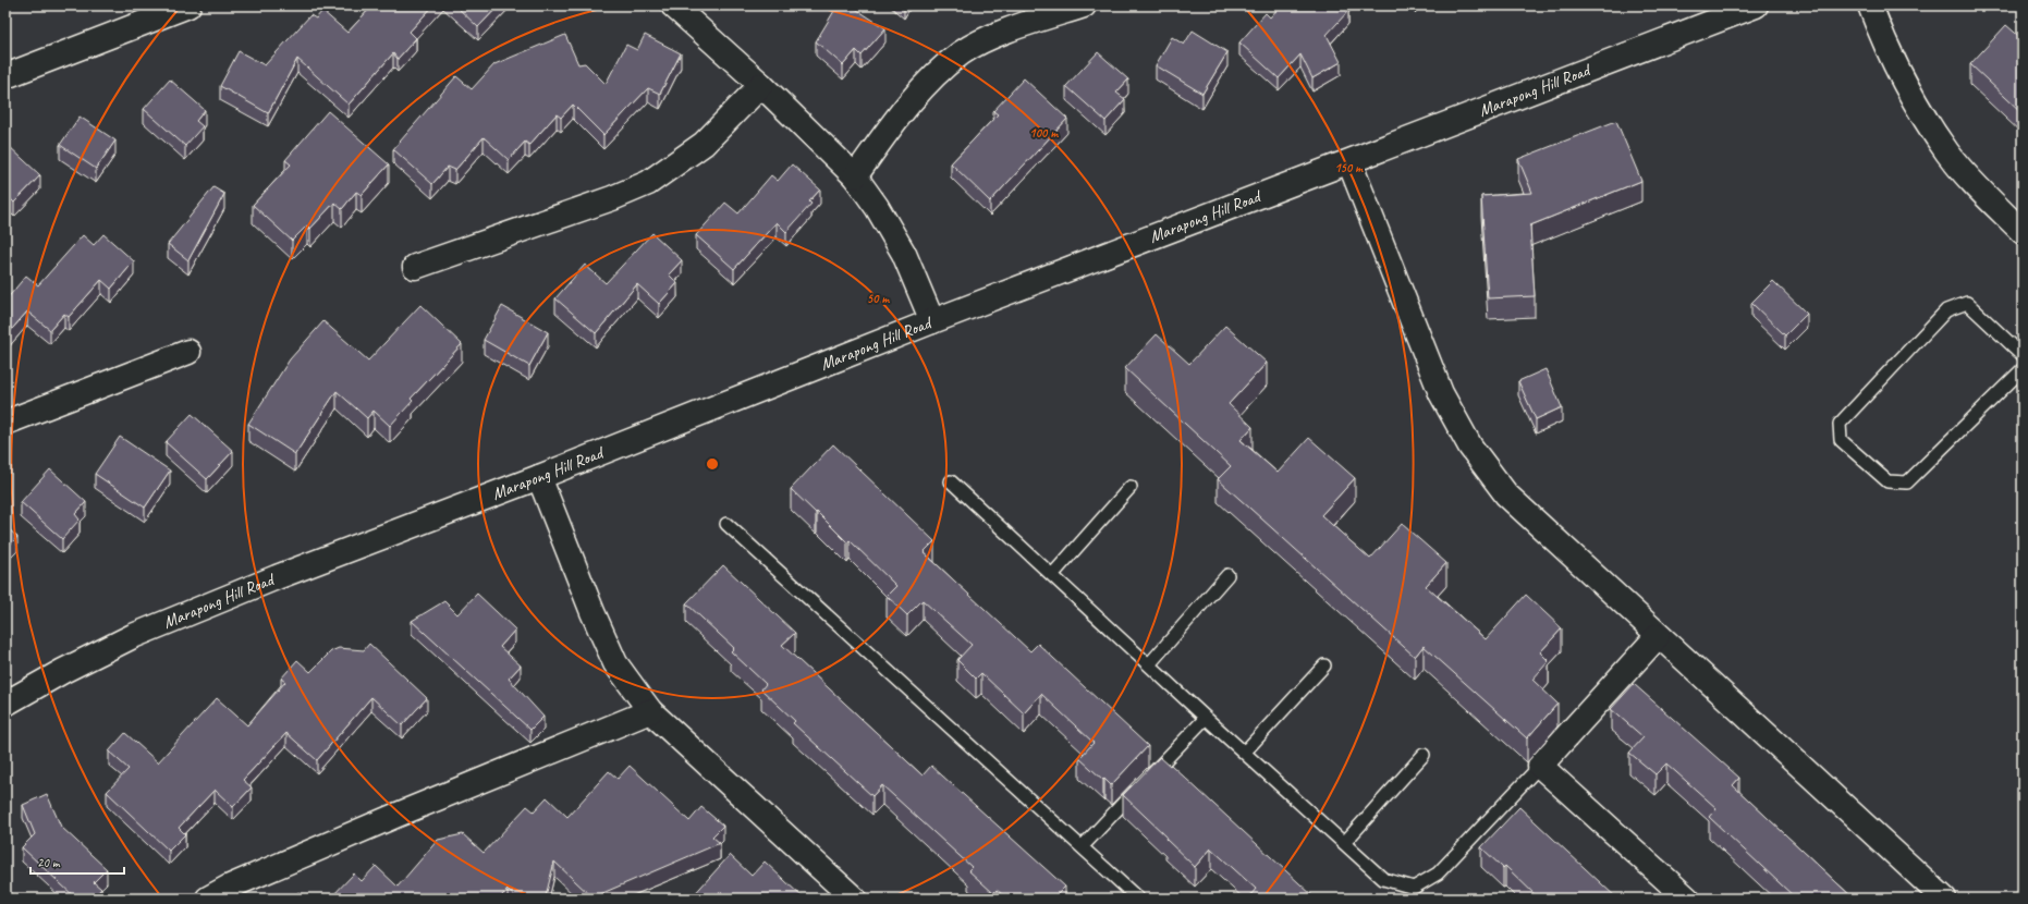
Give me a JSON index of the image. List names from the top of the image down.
{
  "streets": {
    "street": ["Marapong Hill Road"]
  },
  "scale_bar": "20 m",
  "rings": ["100 m", "150 m", "50 m"]
}
